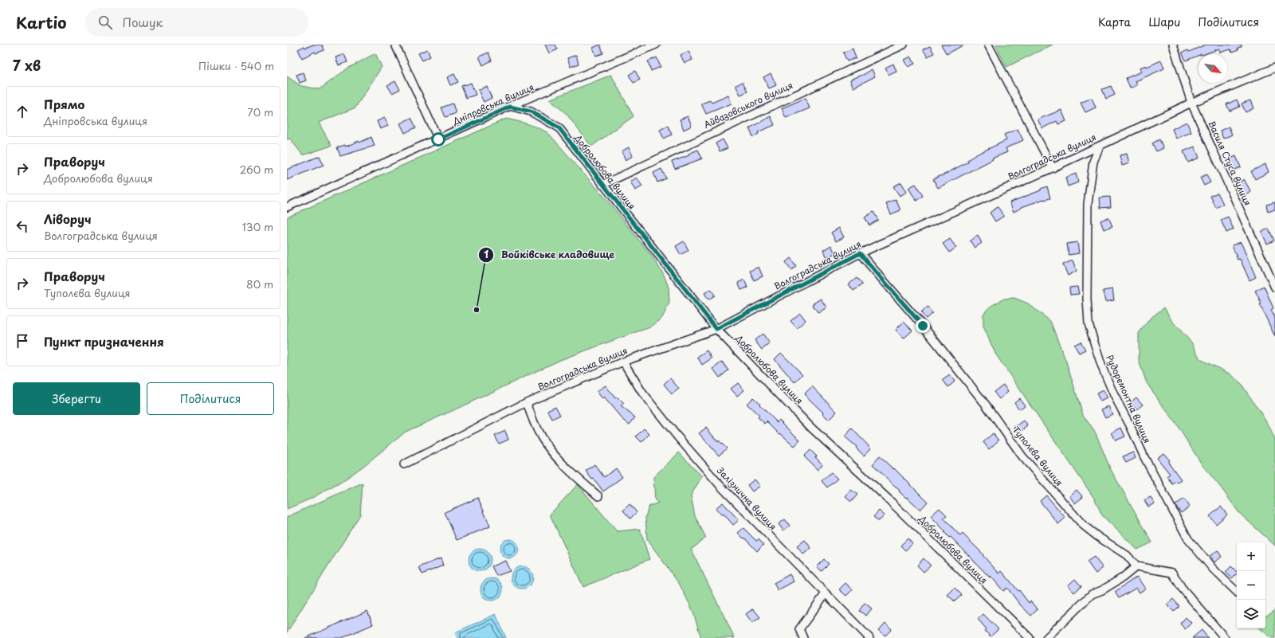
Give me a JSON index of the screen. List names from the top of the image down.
{
  "streets": {
    "street": [
      "Дніпровська вулиця",
      "Айвазовського вулиця",
      "Волгоградська вулиця",
      "Василя Стуса вулиця",
      "Добролюбова вулиця",
      "Рудоремонтна вулиця",
      "Туполєва вулиця",
      "Залізнична вулиця"
    ]
  },
  "crossings": [
    ["Дніпровська вулиця", "Добролюбова вулиця"],
    ["Айвазовського вулиця", "Добролюбова вулиця"],
    ["Волгоградська вулиця", "Василя Стуса вулиця"],
    ["Волгоградська вулиця", "Добролюбова вулиця"],
    ["Волгоградська вулиця", "Рудоремонтна вулиця"],
    ["Волгоградська вулиця", "Туполєва вулиця"],
    ["Волгоградська вулиця", "Залізнична вулиця"]
  ],
  "places": ["Войківське кладовище"],
  "north": "bottom right",
  "page": {
    "header": "Kartio",
    "search": "Пошук",
    "nav": ["Карта", "Шари", "Поділитися"],
    "heading": ["7 хв", "Пішки · 540 m"],
    "list": [
      ["Прямо", "Дніпровська вулиця", "70 m"],
      ["Праворуч", "Добролюбова вулиця", "260 m"],
      ["Ліворуч", "Волгоградська вулиця", "130 m"],
      ["Праворуч", "Туполєва вулиця", "80 m"],
      "Пункт призначення"
    ],
    "buttons": ["Зберегти", "Поділитися"],
    "map_buttons": ["+", "−"]
  }
}
